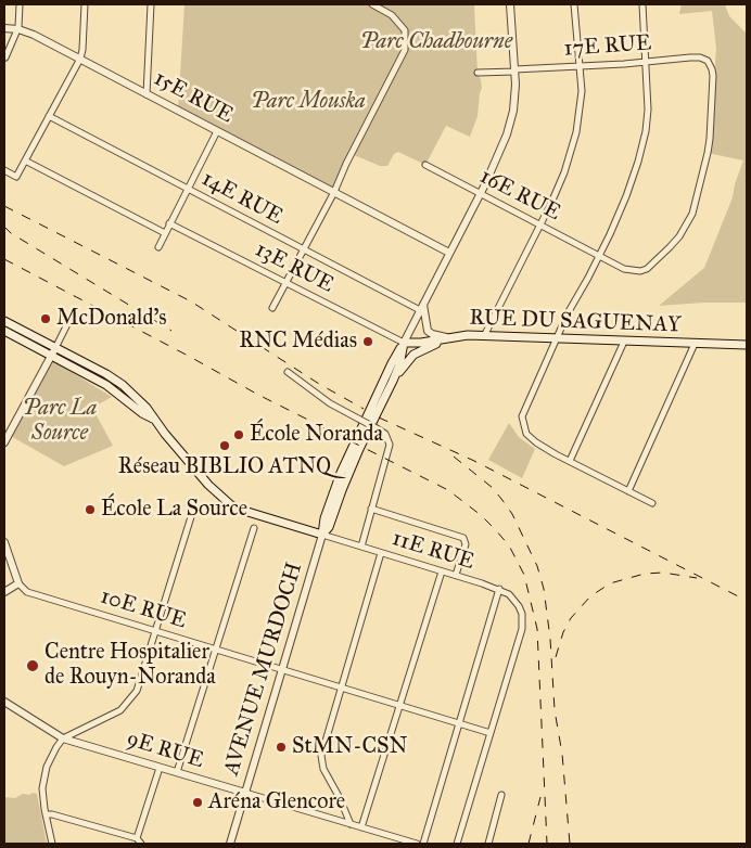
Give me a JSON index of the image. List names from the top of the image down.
{
  "streets": {
    "main road": ["RUE DU SAGUENAY", "AVENUE MURDOCH"],
    "street": [
      "17E RUE",
      "15E RUE",
      "16E RUE",
      "14E RUE",
      "13E RUE",
      "11E RUE",
      "10E RUE",
      "9E RUE"
    ]
  },
  "crossings": [
    ["17E RUE", "16E RUE"],
    ["17E RUE", "AVENUE MURDOCH"],
    ["15E RUE", "AVENUE MURDOCH"],
    ["16E RUE", "AVENUE MURDOCH"],
    ["14E RUE", "AVENUE MURDOCH"],
    ["13E RUE", "RUE DU SAGUENAY"],
    ["13E RUE", "AVENUE MURDOCH"],
    ["RUE DU SAGUENAY", "AVENUE MURDOCH"],
    ["11E RUE", "10E RUE"],
    ["11E RUE", "AVENUE MURDOCH"],
    ["10E RUE", "AVENUE MURDOCH"],
    ["AVENUE MURDOCH", "9E RUE"]
  ],
  "parks": ["Parc Chadbourne", "Parc Mouska", "Parc La Source"],
  "places": [
    "McDonald's",
    "RNC Médias",
    "École Noranda",
    "Réseau BIBLIO ATNQ",
    "École La Source",
    "Centre Hospitalier de Rouyn-Noranda",
    "StMN-CSN",
    "Aréna Glencore"
  ]
}
